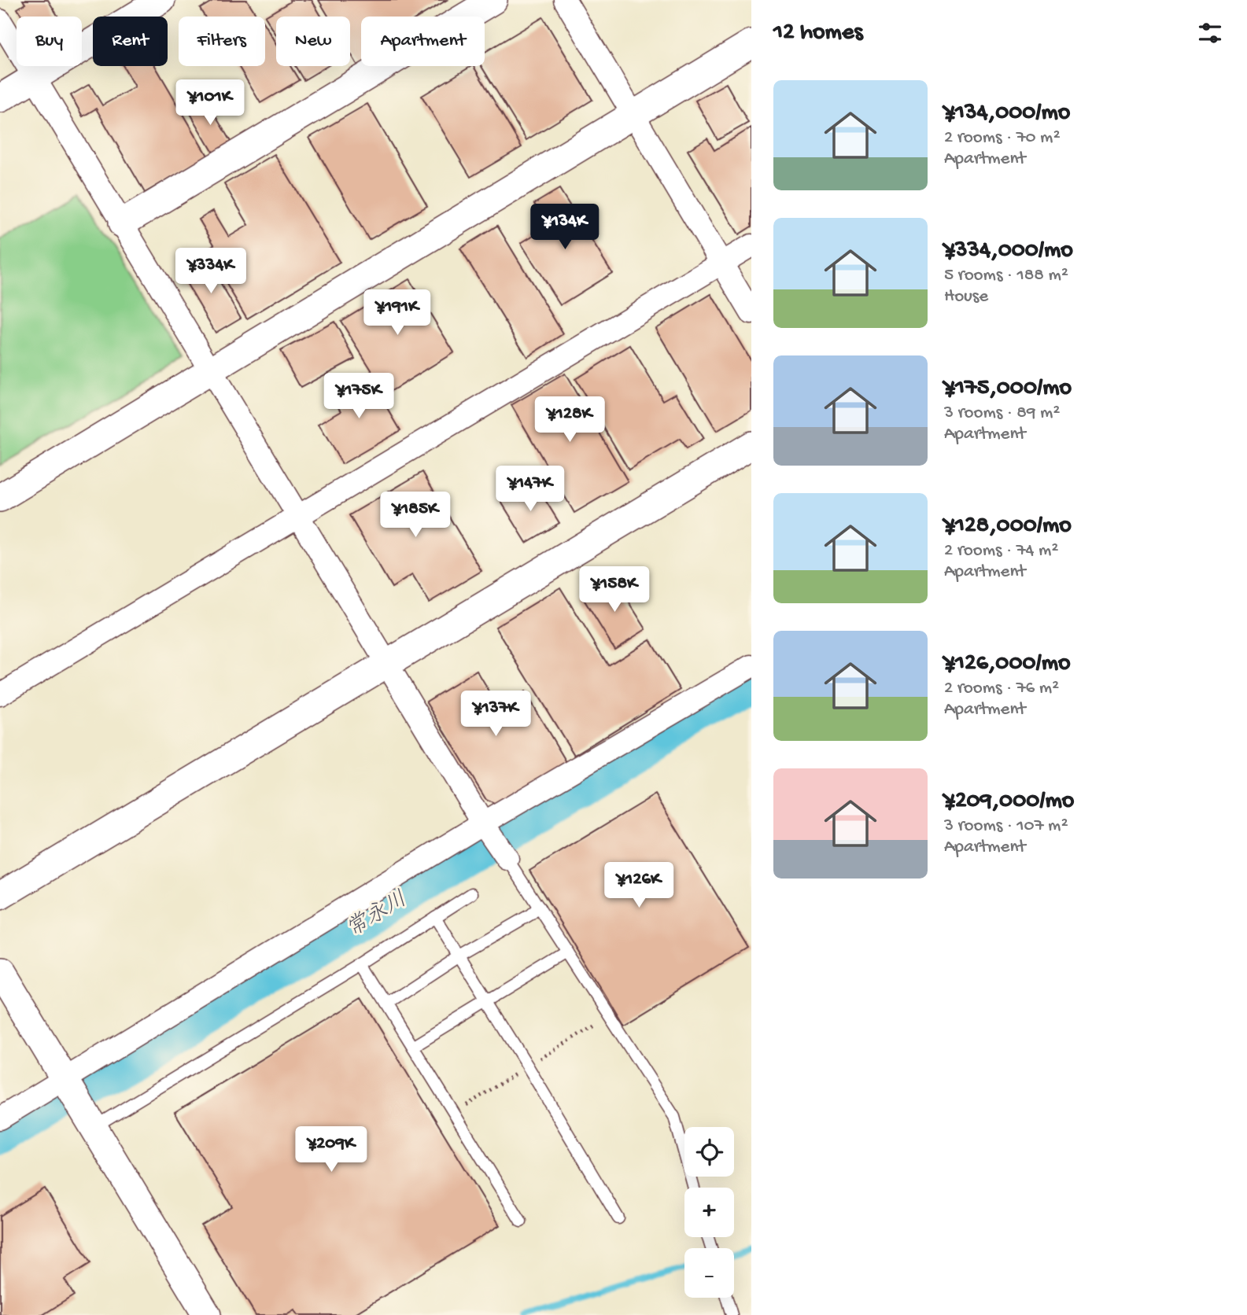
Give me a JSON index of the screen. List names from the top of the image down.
{
  "water": ["常永川"],
  "page": {
    "heading": "12 homes",
    "chip": [
      "Buy",
      "Rent",
      "Filters",
      "New",
      "Apartment"
    ],
    "list": [
      {
        "name": "¥134,000/mo",
        "note": "2 rooms · 70 m² · Apartment"
      },
      {
        "name": "¥334,000/mo",
        "note": "5 rooms · 188 m² · House"
      },
      {
        "name": "¥175,000/mo",
        "note": "3 rooms · 89 m² · Apartment"
      },
      {
        "name": "¥128,000/mo",
        "note": "2 rooms · 74 m² · Apartment"
      },
      {
        "name": "¥126,000/mo",
        "note": "2 rooms · 76 m² · Apartment"
      },
      {
        "name": "¥209,000/mo",
        "note": "3 rooms · 107 m² · Apartment"
      }
    ],
    "price": [
      "¥101K",
      "¥134K",
      "¥334K",
      "¥191K",
      "¥175K",
      "¥128K",
      "¥147K",
      "¥185K",
      "¥158K",
      "¥137K",
      "¥126K",
      "¥209K"
    ],
    "map_buttons": ["+", "−"]
  }
}
